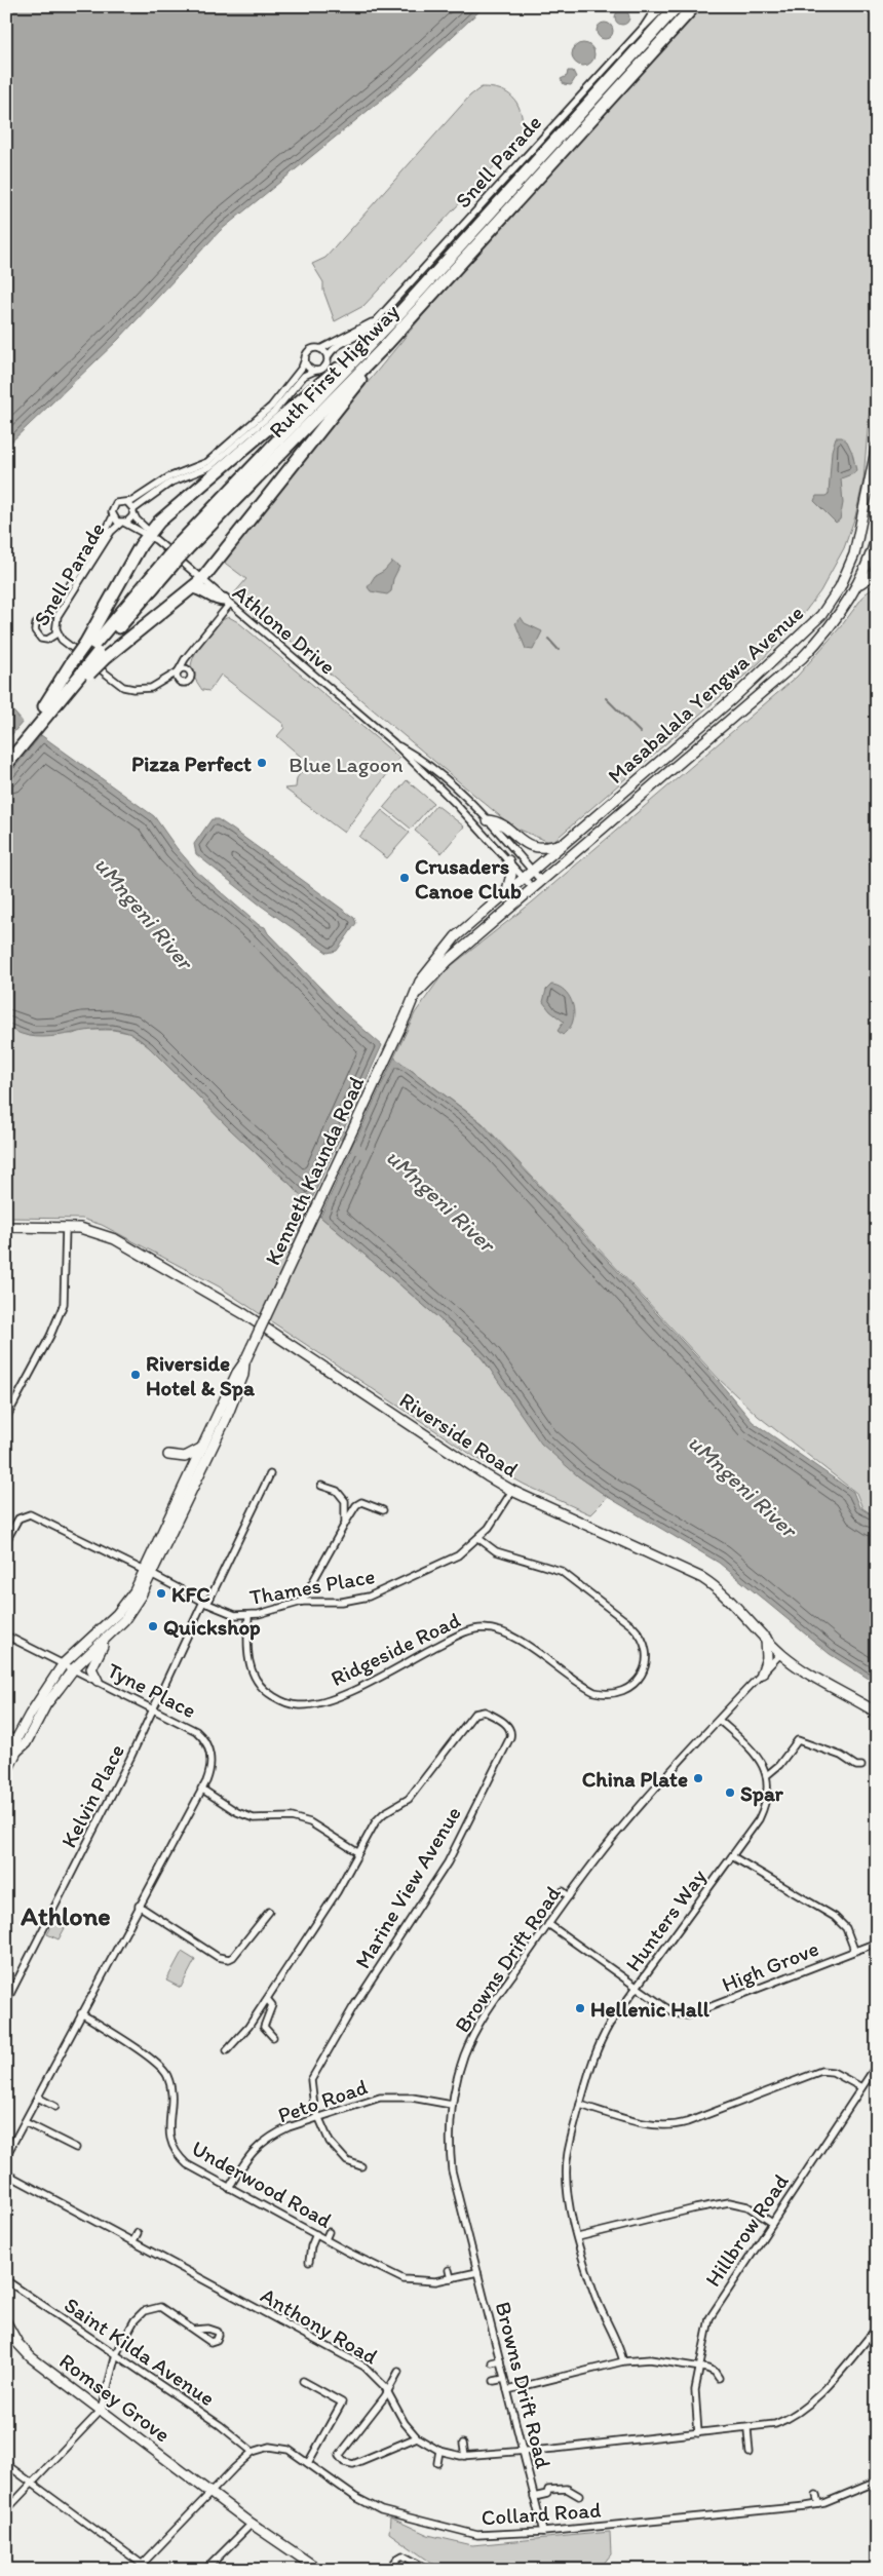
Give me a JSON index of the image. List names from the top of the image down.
{
  "streets": {
    "highway": ["Ruth First Highway"],
    "main road": [
      "Masabalala Yengwa Avenue",
      "Kenneth Kaunda Road",
      "Riverside Road",
      "Romsey Grove"
    ],
    "street": [
      "Snell Parade",
      "Athlone Drive",
      "Thames Place",
      "Ridgeside Road",
      "Tyne Place",
      "Kelvin Place",
      "Marine View Avenue",
      "Hunters Way",
      "Browns Drift Road",
      "High Grove",
      "Peto Road",
      "Underwood Road",
      "Hillbrow Road",
      "Anthony Road",
      "Saint Kilda Avenue",
      "Collard Road"
    ]
  },
  "crossings": [
    ["Snell Parade", "Athlone Drive"],
    ["Athlone Drive", "Masabalala Yengwa Avenue"],
    ["Athlone Drive", "Kenneth Kaunda Road"],
    ["Masabalala Yengwa Avenue", "Kenneth Kaunda Road"],
    ["Kenneth Kaunda Road", "Thames Place"],
    ["Kenneth Kaunda Road", "Tyne Place"],
    ["Riverside Road", "Thames Place"],
    ["Riverside Road", "Browns Drift Road"],
    ["Thames Place", "Ridgeside Road"],
    ["Thames Place", "Kelvin Place"],
    ["Tyne Place", "Kelvin Place"],
    ["Tyne Place", "Underwood Road"],
    ["Marine View Avenue", "Peto Road"],
    ["Hunters Way", "High Grove"],
    ["Browns Drift Road", "High Grove"],
    ["Browns Drift Road", "Peto Road"],
    ["Browns Drift Road", "Underwood Road"],
    ["Browns Drift Road", "Anthony Road"],
    ["Browns Drift Road", "Collard Road"],
    ["Peto Road", "Underwood Road"],
    ["Hillbrow Road", "Anthony Road"],
    ["Saint Kilda Avenue", "Collard Road"]
  ],
  "districts": ["Athlone"],
  "water": ["uMngeni River"],
  "parks": ["Blue Lagoon"],
  "places": [
    "Pizza Perfect",
    "Crusaders Canoe Club",
    "Riverside Hotel & Spa",
    "KFC",
    "Quickshop",
    "China Plate",
    "Spar",
    "Hellenic Hall"
  ]
}
